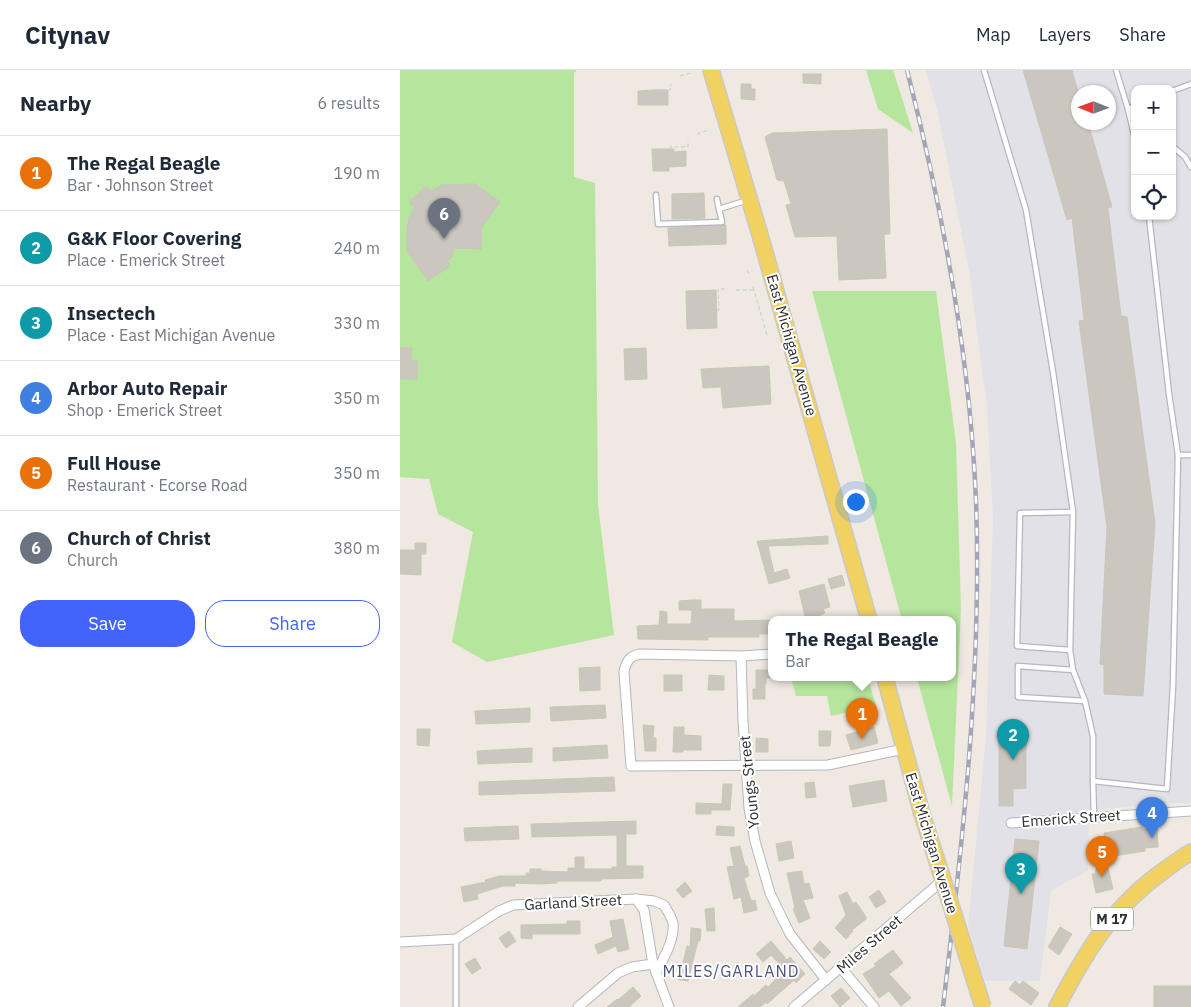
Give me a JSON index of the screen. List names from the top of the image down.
{
  "streets": {
    "main road": ["East Michigan Avenue", "M 17"],
    "street": [
      "Youngs Street",
      "Emerick Street",
      "Garland Street",
      "Miles Street"
    ]
  },
  "crossings": [
    ["East Michigan Avenue", "Miles Street"],
    ["Youngs Street", "Miles Street"]
  ],
  "districts": ["MILES/GARLAND"],
  "north": "left",
  "page": {
    "header": "Citynav",
    "nav": ["Map", "Layers", "Share"],
    "heading": ["Nearby", "6 results"],
    "map_buttons": ["+", "−"],
    "list": [
      {
        "mark": "1",
        "name": "The Regal Beagle",
        "note": "Bar · Johnson Street",
        "value": "190 m"
      },
      {
        "mark": "2",
        "name": "G&K Floor Covering",
        "note": "Place · Emerick Street",
        "value": "240 m"
      },
      {
        "mark": "3",
        "name": "Insectech",
        "note": "Place · East Michigan Avenue",
        "value": "330 m"
      },
      {
        "mark": "4",
        "name": "Arbor Auto Repair",
        "note": "Shop · Emerick Street",
        "value": "350 m"
      },
      {
        "mark": "5",
        "name": "Full House",
        "note": "Restaurant · Ecorse Road",
        "value": "350 m"
      },
      {
        "mark": "6",
        "name": "Church of Christ",
        "note": "Church",
        "value": "380 m"
      }
    ],
    "pins": [
      "6",
      "1",
      "2",
      "4",
      "5",
      "3"
    ],
    "buttons": ["Save", "Share"],
    "popup": ["The Regal Beagle", "Bar"]
  }
}
